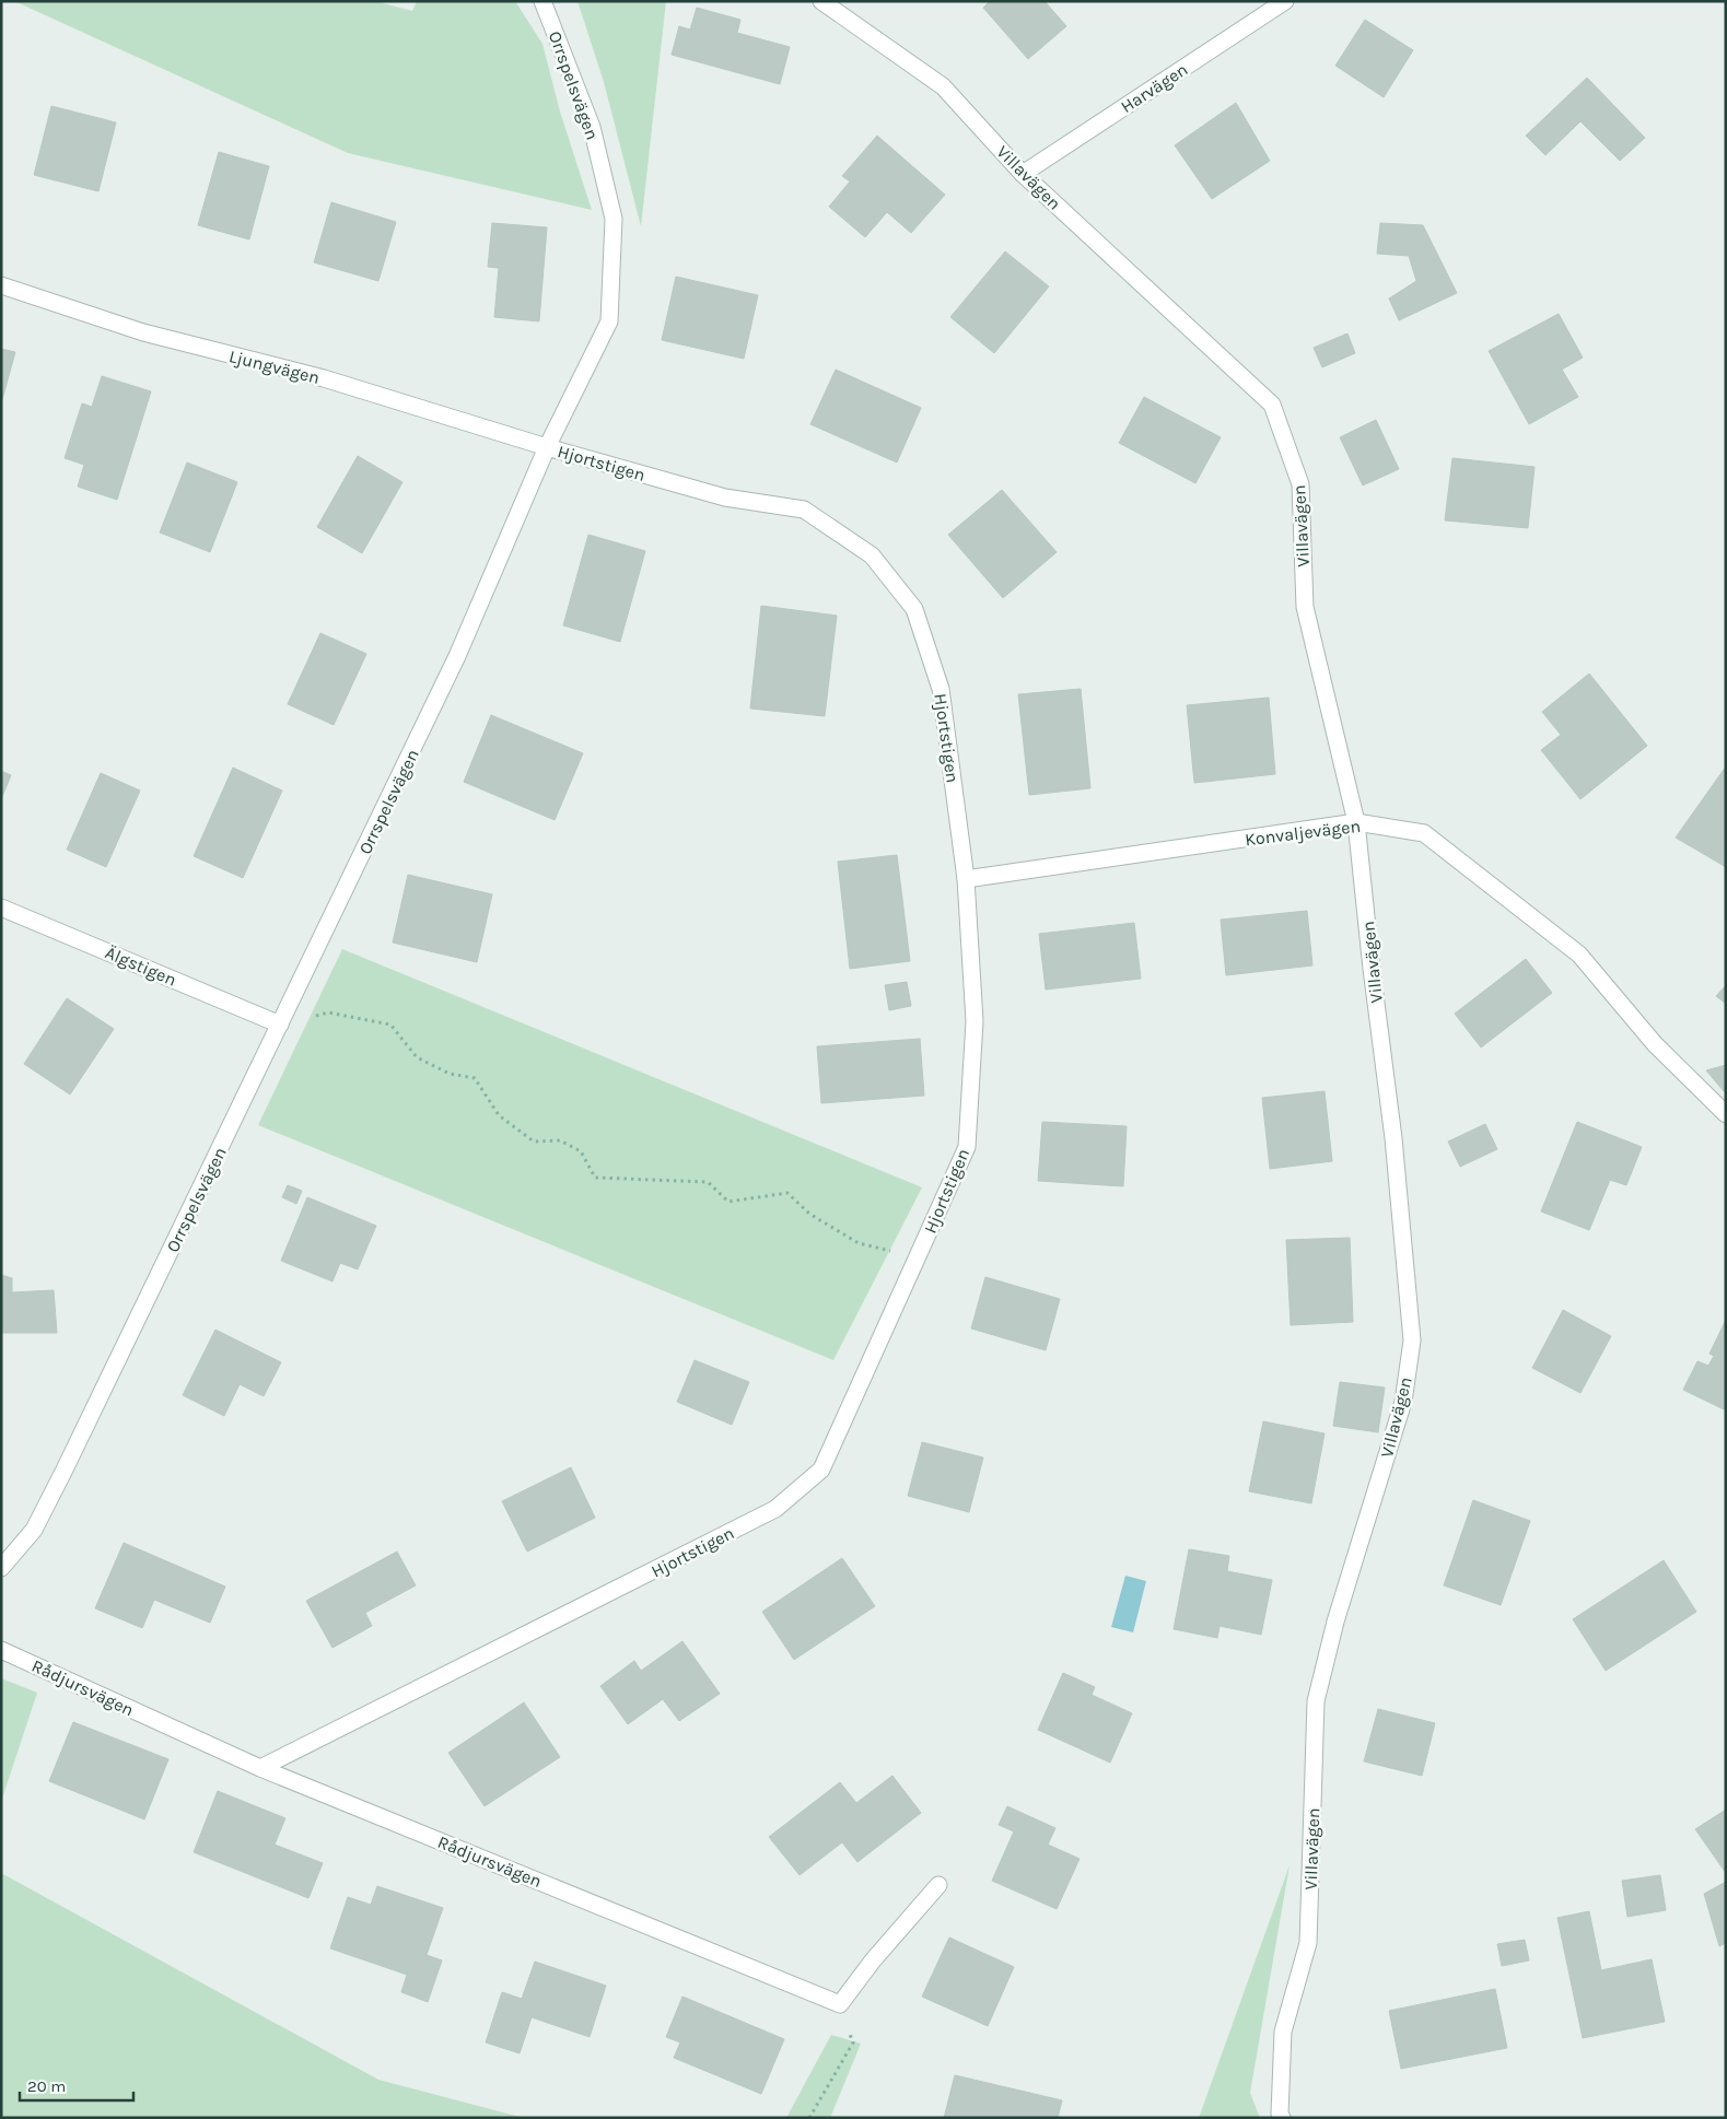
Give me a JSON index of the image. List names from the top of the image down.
{
  "streets": {
    "street": [
      "Orrspelsvägen",
      "Harvägen",
      "Villavägen",
      "Ljungvägen",
      "Hjortstigen",
      "Konvaljevägen",
      "Älgstigen",
      "Rådjursvägen"
    ]
  },
  "crossings": [
    ["Orrspelsvägen", "Ljungvägen"],
    ["Orrspelsvägen", "Hjortstigen"],
    ["Orrspelsvägen", "Älgstigen"],
    ["Harvägen", "Villavägen"],
    ["Villavägen", "Konvaljevägen"],
    ["Ljungvägen", "Hjortstigen"],
    ["Hjortstigen", "Konvaljevägen"],
    ["Hjortstigen", "Rådjursvägen"]
  ],
  "scale_bar": "20 m"
}
